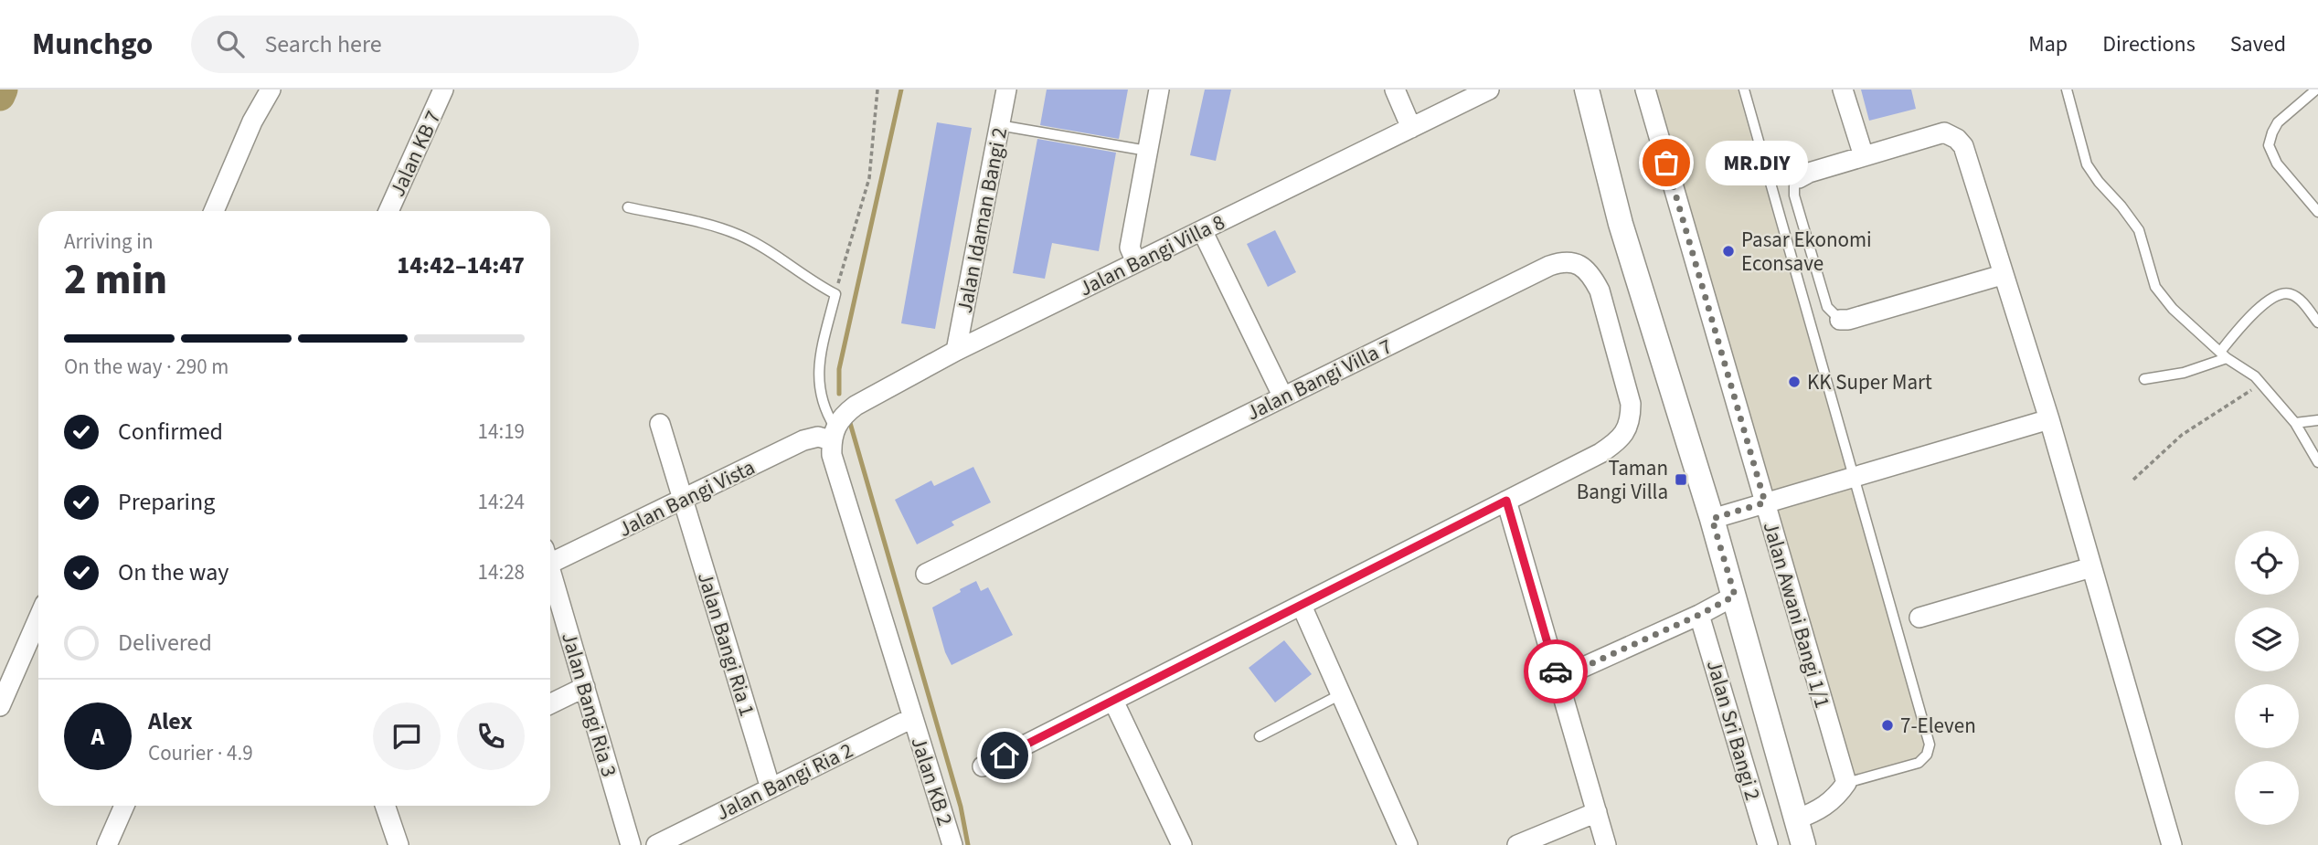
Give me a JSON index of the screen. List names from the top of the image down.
{
  "streets": {
    "street": [
      "Jalan KB 7",
      "Jalan Idaman Bangi 2",
      "Jalan Bangi Villa 8",
      "Jalan Bangi Villa 7",
      "Jalan Bangi Vista",
      "Jalan Awani Bangi 1/1",
      "Jalan Bangi Ria 1",
      "Jalan Bangi Ria 3",
      "Jalan Sri Bangi 2",
      "Jalan Bangi Ria 2",
      "Jalan KB 2"
    ]
  },
  "crossings": [
    ["Jalan Idaman Bangi 2", "Jalan Bangi Villa 8"],
    ["Jalan Bangi Villa 8", "Jalan Bangi Vista"],
    ["Jalan Bangi Villa 8", "Jalan KB 2"],
    ["Jalan Bangi Vista", "Jalan Bangi Ria 1"],
    ["Jalan Bangi Vista", "Jalan KB 2"],
    ["Jalan Bangi Ria 1", "Jalan Bangi Ria 2"],
    ["Jalan Bangi Ria 2", "Jalan KB 2"]
  ],
  "places": {
    "other": [
      "MR.DIY",
      "Pasar Ekonomi Econsave",
      "KK Super Mart",
      "7-Eleven"
    ],
    "transit": ["Taman Bangi Villa"]
  },
  "page": {
    "header": "Munchgo",
    "search": "Search here",
    "nav": ["Map", "Directions", "Saved"],
    "bubble": "MR.DIY",
    "heading": ["2 min", "Arriving in", "14:42–14:47"],
    "panel": ["Alex", "Courier · 4.9"],
    "bar": "On the way · 290 m",
    "list": [
      ["Confirmed", "14:19"],
      ["Preparing", "14:24"],
      ["On the way", "14:28"],
      "Delivered"
    ],
    "map_buttons": ["+", "−"],
    "round": "A"
  }
}
